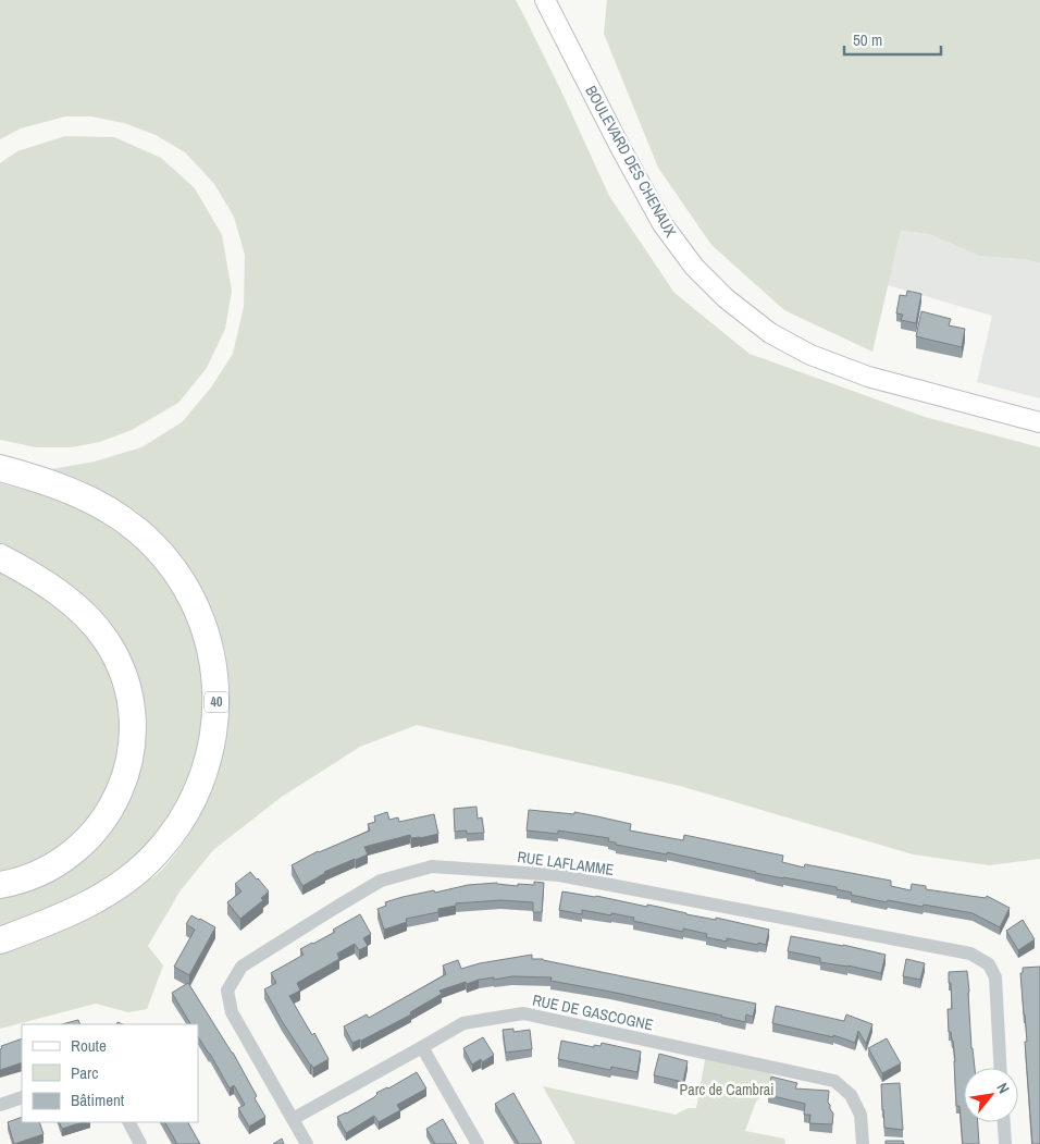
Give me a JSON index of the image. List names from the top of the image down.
{
  "streets": {
    "highway": ["40"],
    "main road": ["BOULEVARD DES CHENAUX"],
    "street": ["RUE LAFLAMME", "RUE DE GASCOGNE"]
  },
  "crossings": [
    ["RUE LAFLAMME", "RUE DE GASCOGNE"]
  ],
  "parks": ["Parc de Cambrai"],
  "legend": ["Route", "Parc", "Bâtiment"],
  "scale_bar": "50 m",
  "north": "top right"
}
